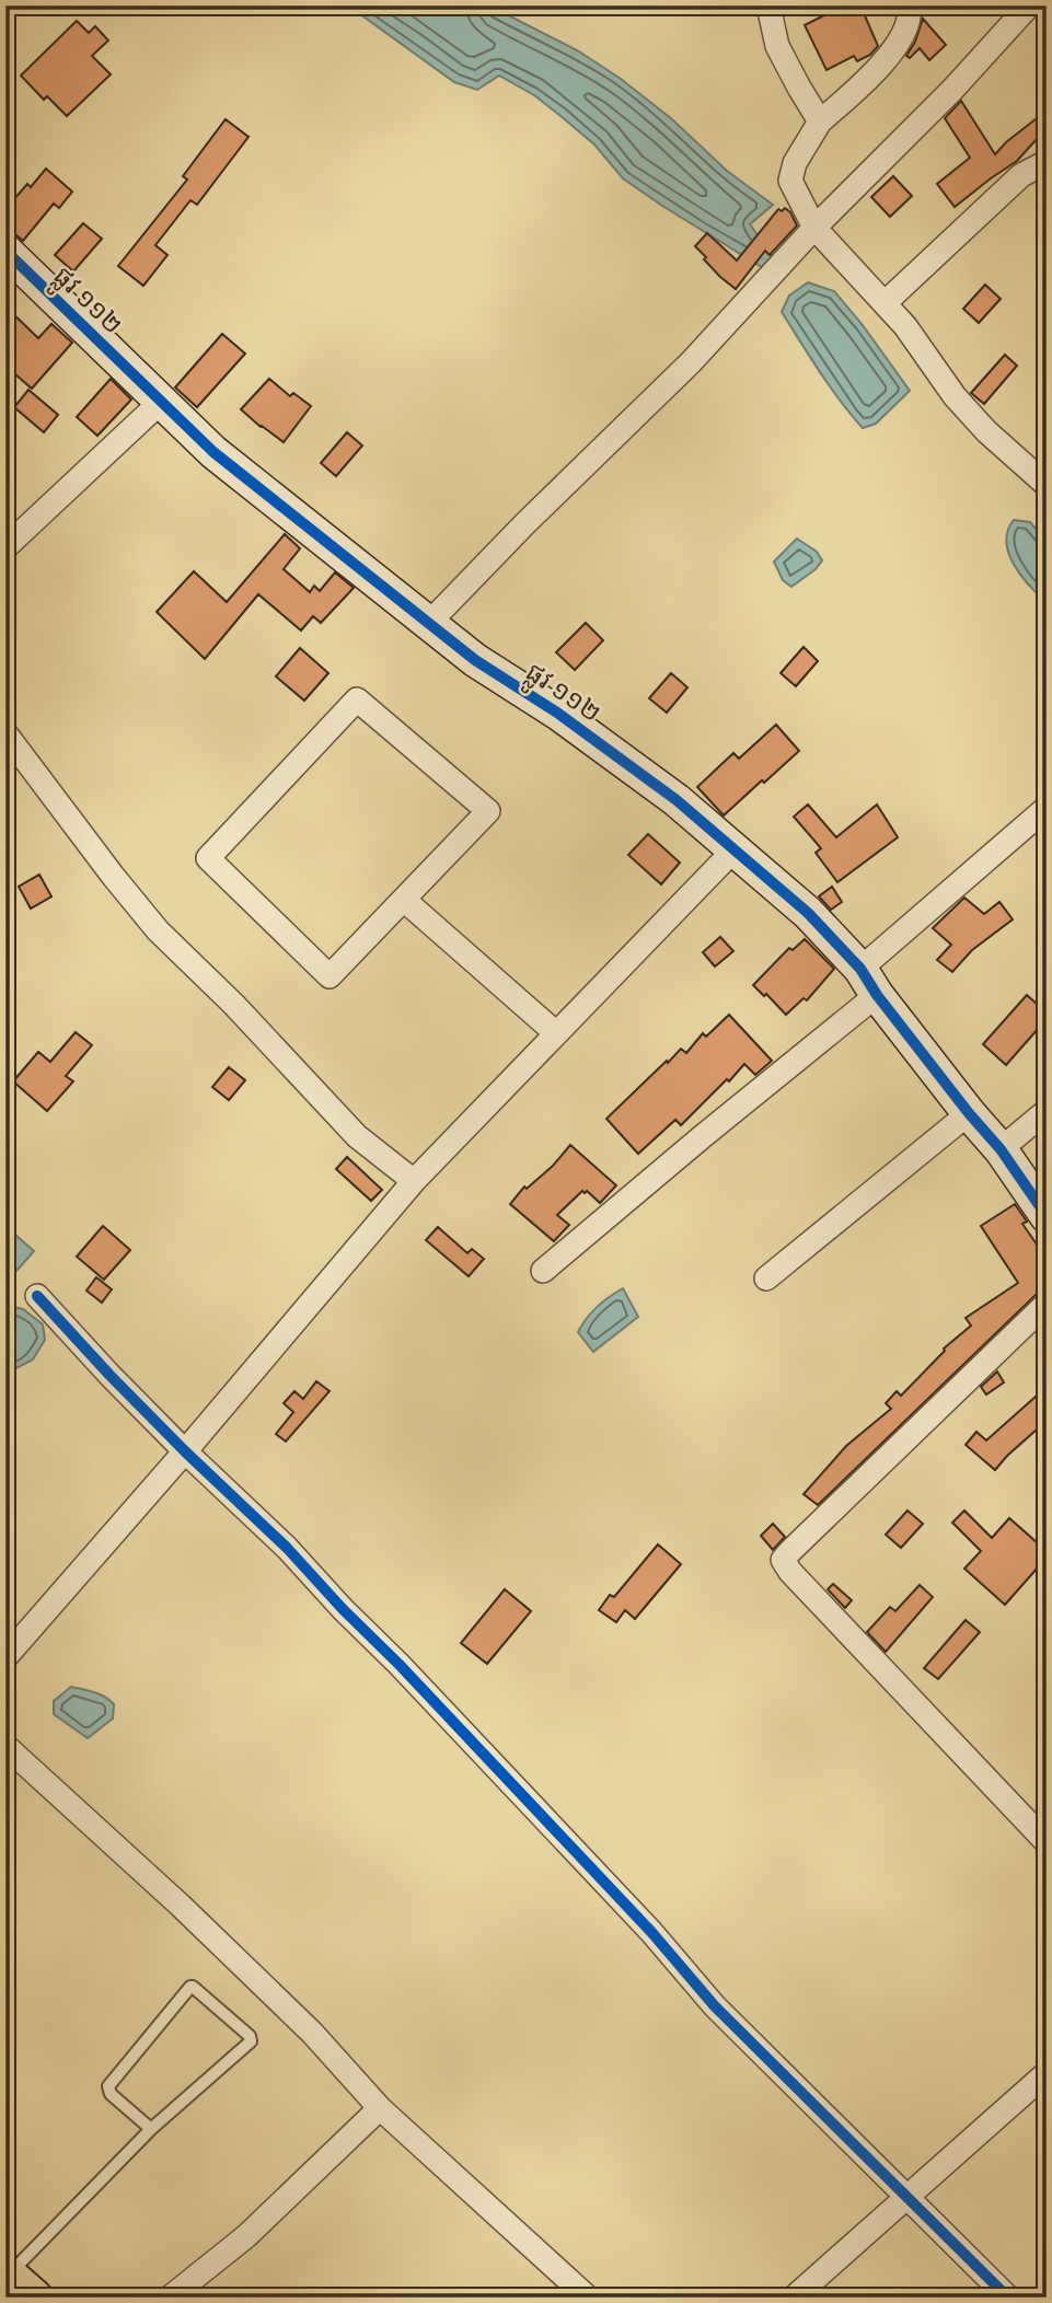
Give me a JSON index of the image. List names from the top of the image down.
{
  "streets": {
    "street": ["ផ្លូវ ១១២"]
  }
}
